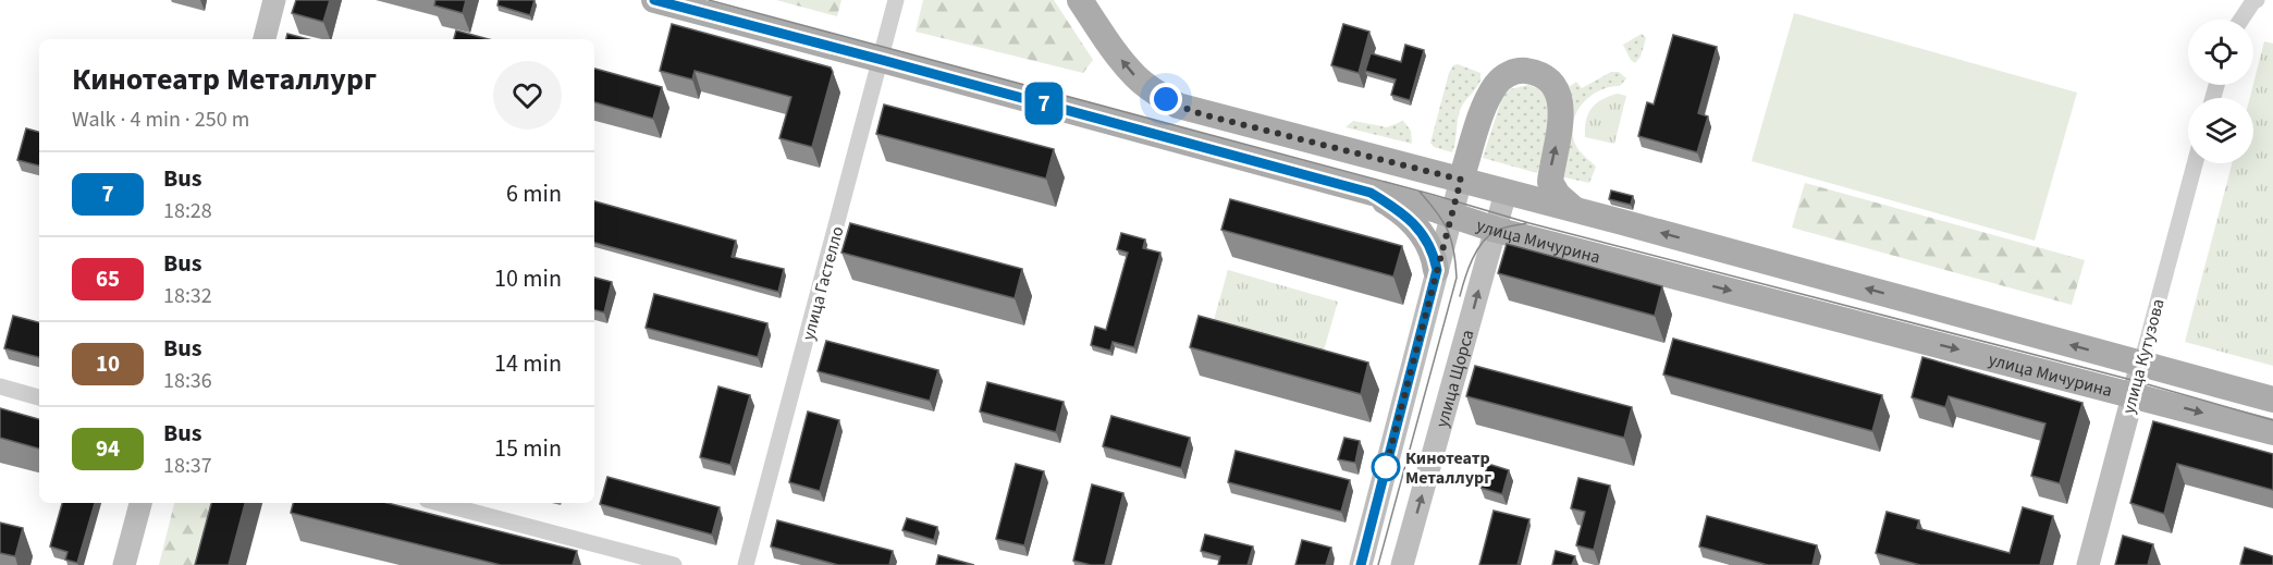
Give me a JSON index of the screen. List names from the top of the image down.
{
  "streets": {
    "main road": ["улица Мичурина", "улица Кутузова", "улица Щорса"],
    "street": ["улица Гастелло"]
  },
  "crossings": [
    ["улица Мичурина", "улица Гастелло"],
    ["улица Мичурина", "улица Кутузова"],
    ["улица Мичурина", "улица Щорса"]
  ],
  "places": ["Кинотеатр Металлург"],
  "lines": ["bus line 7"],
  "page": {
    "on_map": "7",
    "heading": ["Кинотеатр Металлург", "Walk · 4 min · 250 m"],
    "list": [
      {
        "mark": "7",
        "name": "Bus",
        "note": "18:28",
        "value": "6 min"
      },
      {
        "mark": "65",
        "name": "Bus",
        "note": "18:32",
        "value": "10 min"
      },
      {
        "mark": "10",
        "name": "Bus",
        "note": "18:36",
        "value": "14 min"
      },
      {
        "mark": "94",
        "name": "Bus",
        "note": "18:37",
        "value": "15 min"
      }
    ]
  }
}
